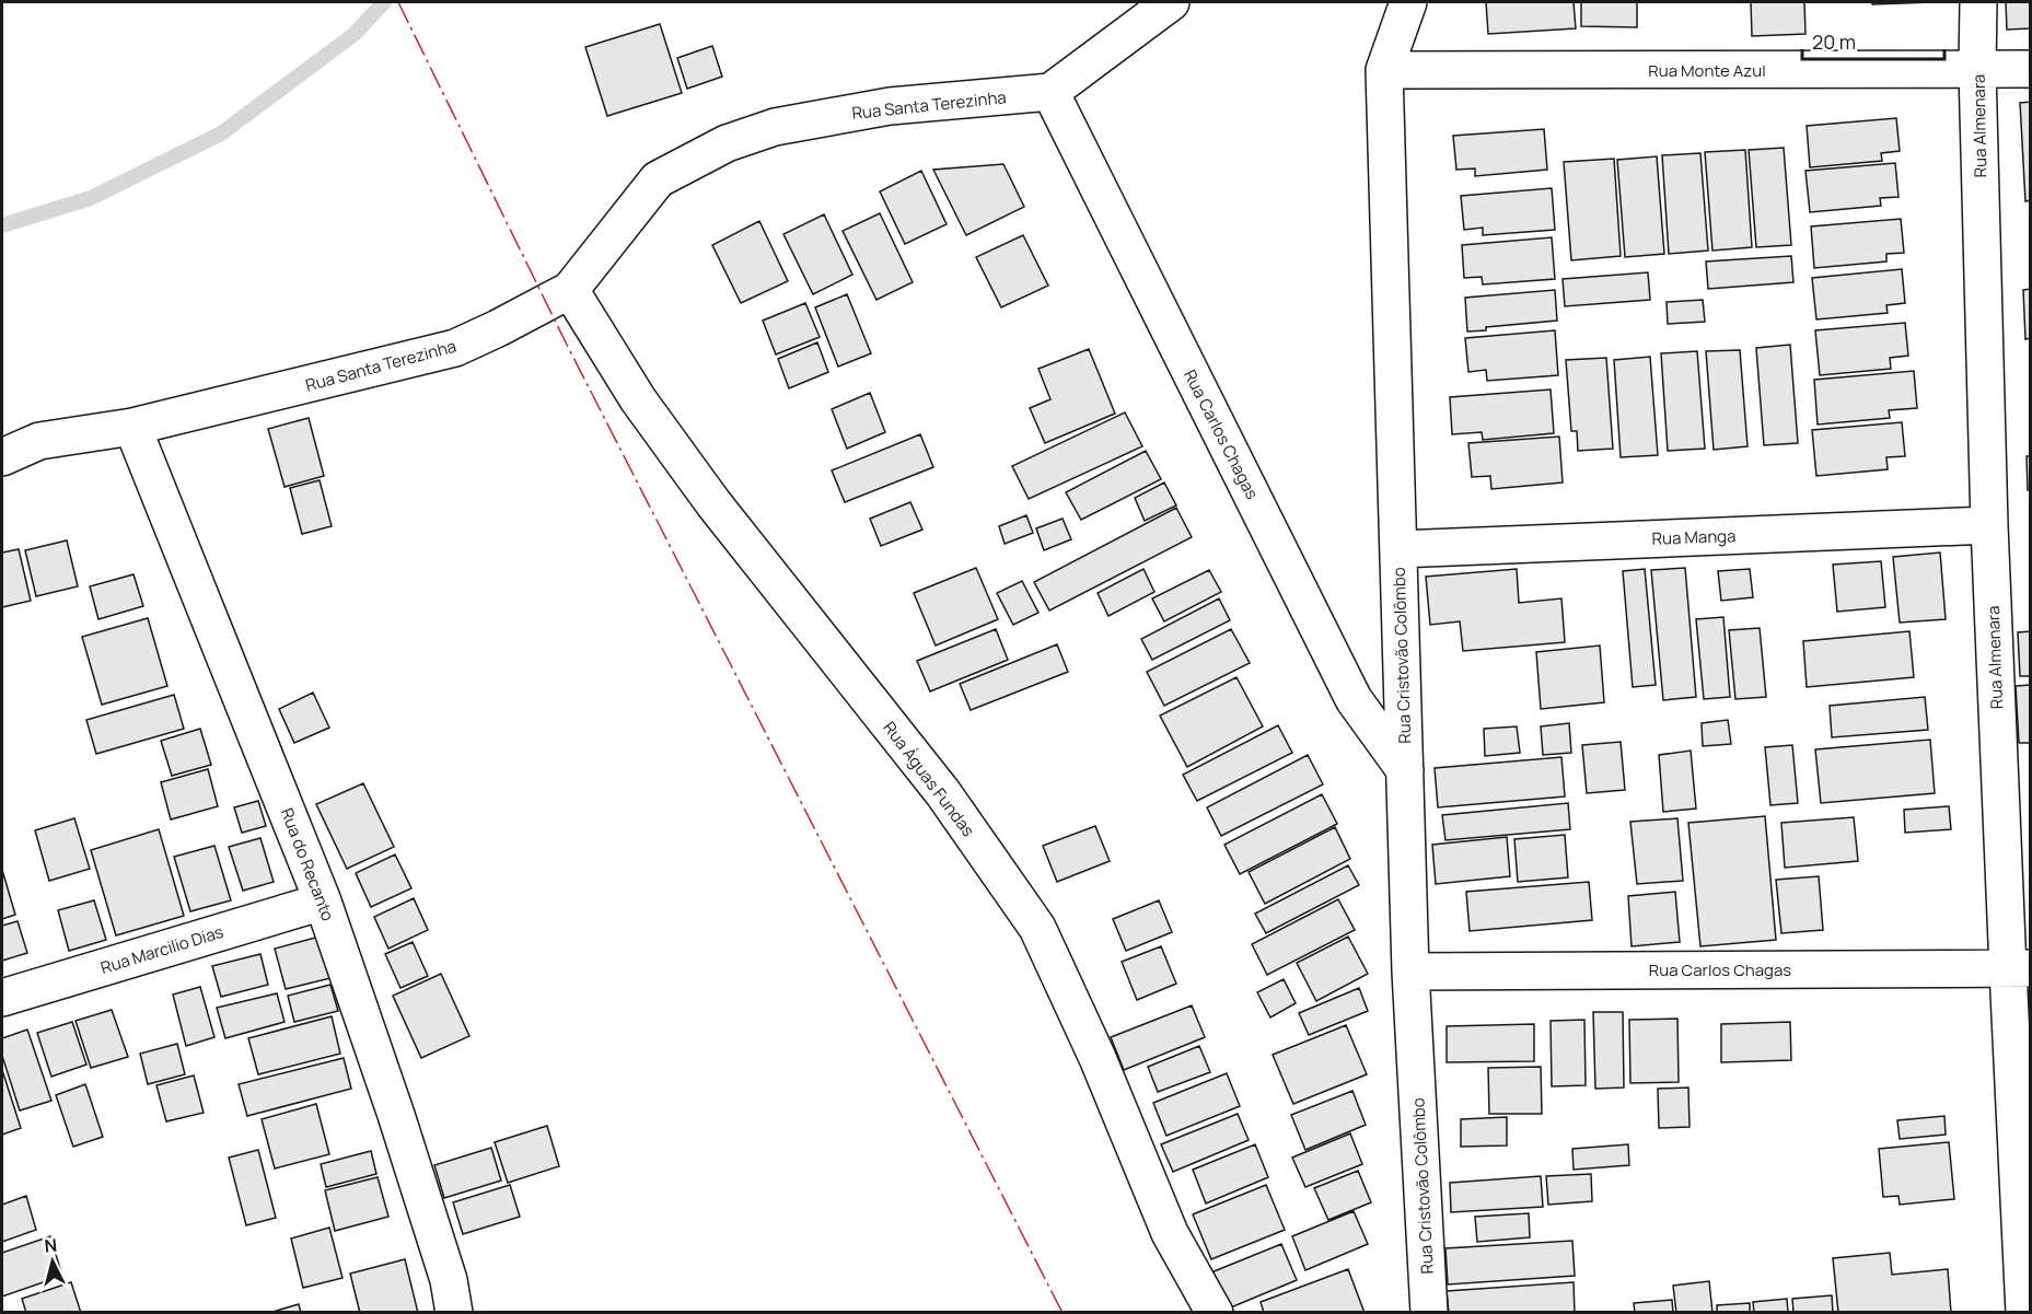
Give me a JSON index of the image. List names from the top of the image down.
{
  "streets": {
    "street": [
      "Rua Monte Azul",
      "Rua Santa Terezinha",
      "Rua Almenara",
      "Rua Carlos Chagas",
      "Rua Manga",
      "Rua Cristovão Colômbo",
      "Rua Águas Fundas",
      "Rua do Recanto",
      "Rua Marcilio Dias"
    ]
  },
  "crossings": [
    ["Rua Monte Azul", "Rua Almenara"],
    ["Rua Monte Azul", "Rua Cristovão Colômbo"],
    ["Rua Santa Terezinha", "Rua Carlos Chagas"],
    ["Rua Santa Terezinha", "Rua Águas Fundas"],
    ["Rua Santa Terezinha", "Rua do Recanto"],
    ["Rua Almenara", "Rua Carlos Chagas"],
    ["Rua Almenara", "Rua Manga"],
    ["Rua Carlos Chagas", "Rua Cristovão Colômbo"],
    ["Rua Manga", "Rua Cristovão Colômbo"],
    ["Rua do Recanto", "Rua Marcilio Dias"]
  ],
  "scale_bar": "20 m",
  "north": "top"
}
